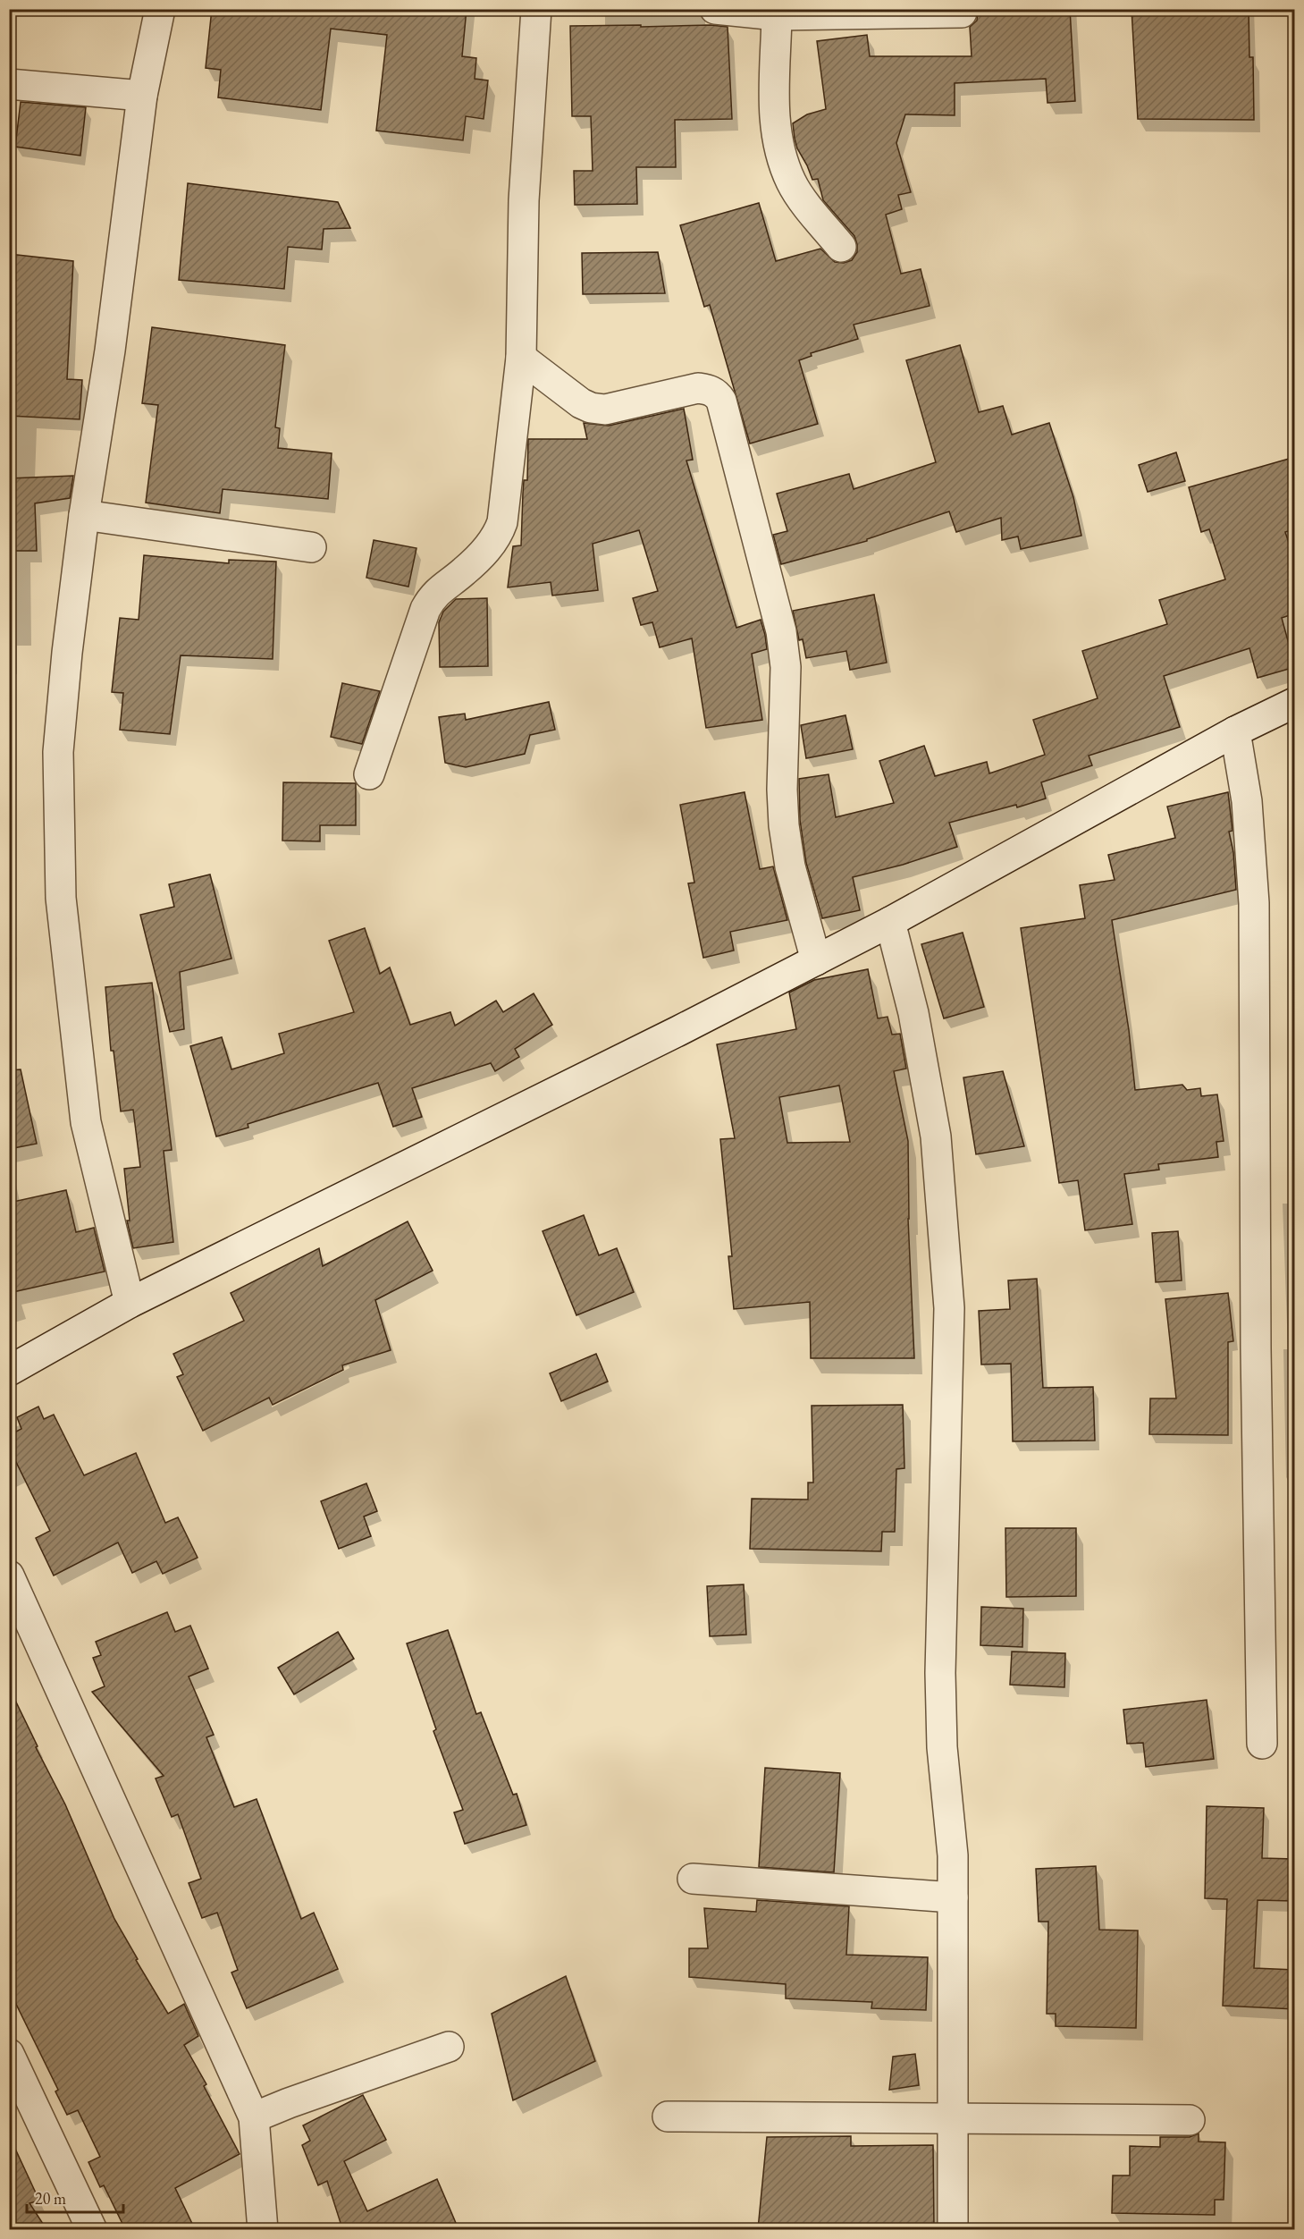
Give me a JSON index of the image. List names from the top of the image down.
{
  "scale_bar": "20 m"
}
